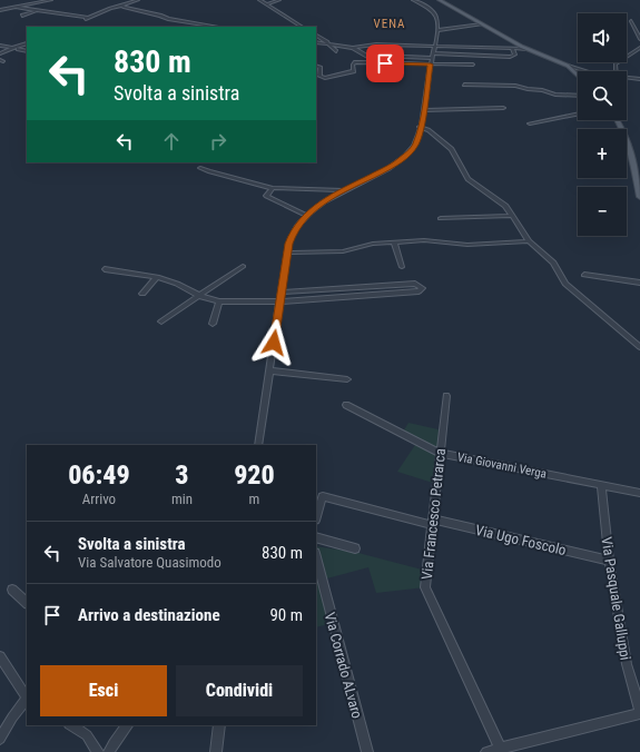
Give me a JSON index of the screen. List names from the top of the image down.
{
  "streets": {
    "street": [
      "Via Giovanni Verga",
      "Via Francesco Petrarca",
      "Via Ugo Foscolo",
      "Via Pasquale Galluppi",
      "Via Corrado ALvaro"
    ]
  },
  "crossings": [
    ["Via Giovanni Verga", "Via Francesco Petrarca"],
    ["Via Giovanni Verga", "Via Pasquale Galluppi"],
    ["Via Francesco Petrarca", "Via Ugo Foscolo"],
    ["Via Ugo Foscolo", "Via Pasquale Galluppi"]
  ],
  "districts": ["VENA"],
  "page": {
    "map_buttons": ["+", "−"],
    "turn": ["830 m", "Svolta a sinistra"],
    "eta": [
      "06:49",
      "Arrivo",
      "3",
      "min",
      "920",
      "m"
    ],
    "list": [
      {
        "name": "Svolta a sinistra",
        "note": "Via Salvatore Quasimodo",
        "value": "830 m"
      },
      {
        "name": "Arrivo a destinazione",
        "value": "90 m"
      }
    ],
    "buttons": ["Esci", "Condividi"]
  }
}
